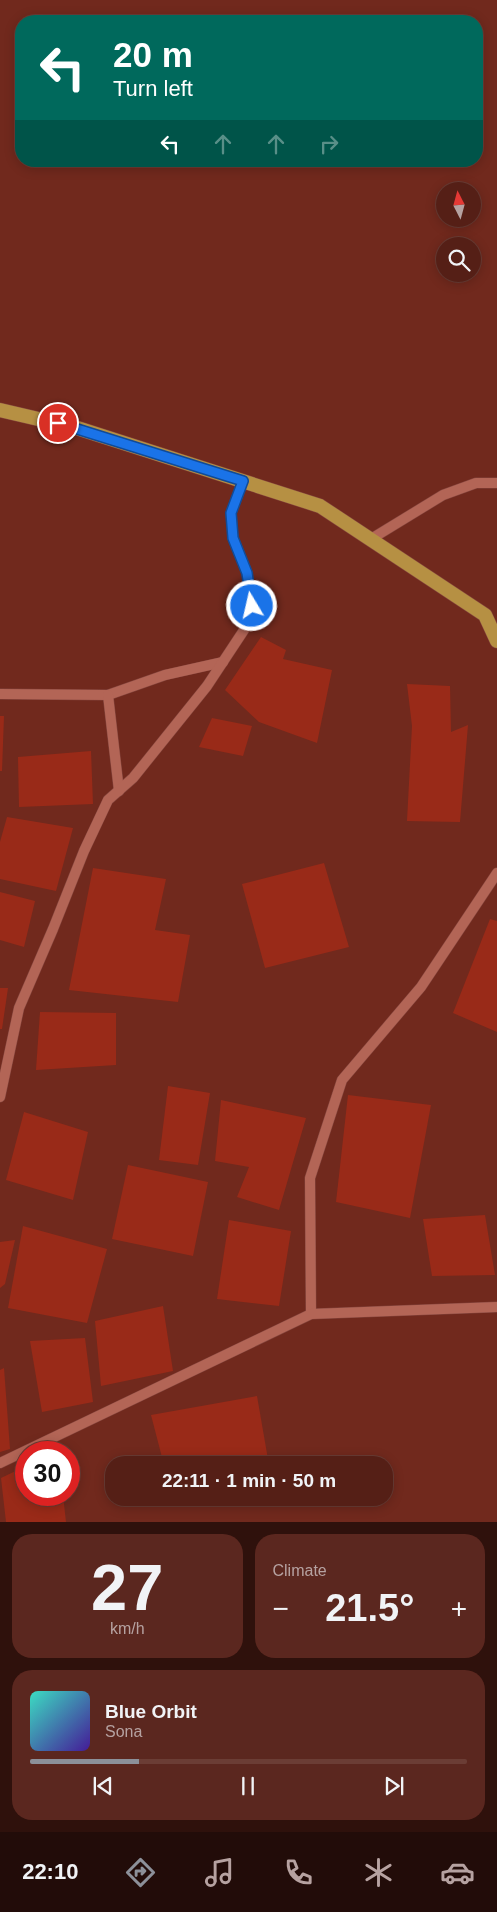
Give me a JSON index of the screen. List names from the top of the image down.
{
  "north": "top",
  "page": {
    "turn": ["20 m", "Turn left"],
    "limit": "30",
    "trip": "22:11 · 1 min · 50 m",
    "tile": [
      ["27", "km/h"],
      "Climate"
    ],
    "heat": ["−", "21.5°", "+"],
    "song": ["Blue Orbit", "Sona"],
    "tabs": "22:10"
  }
}
